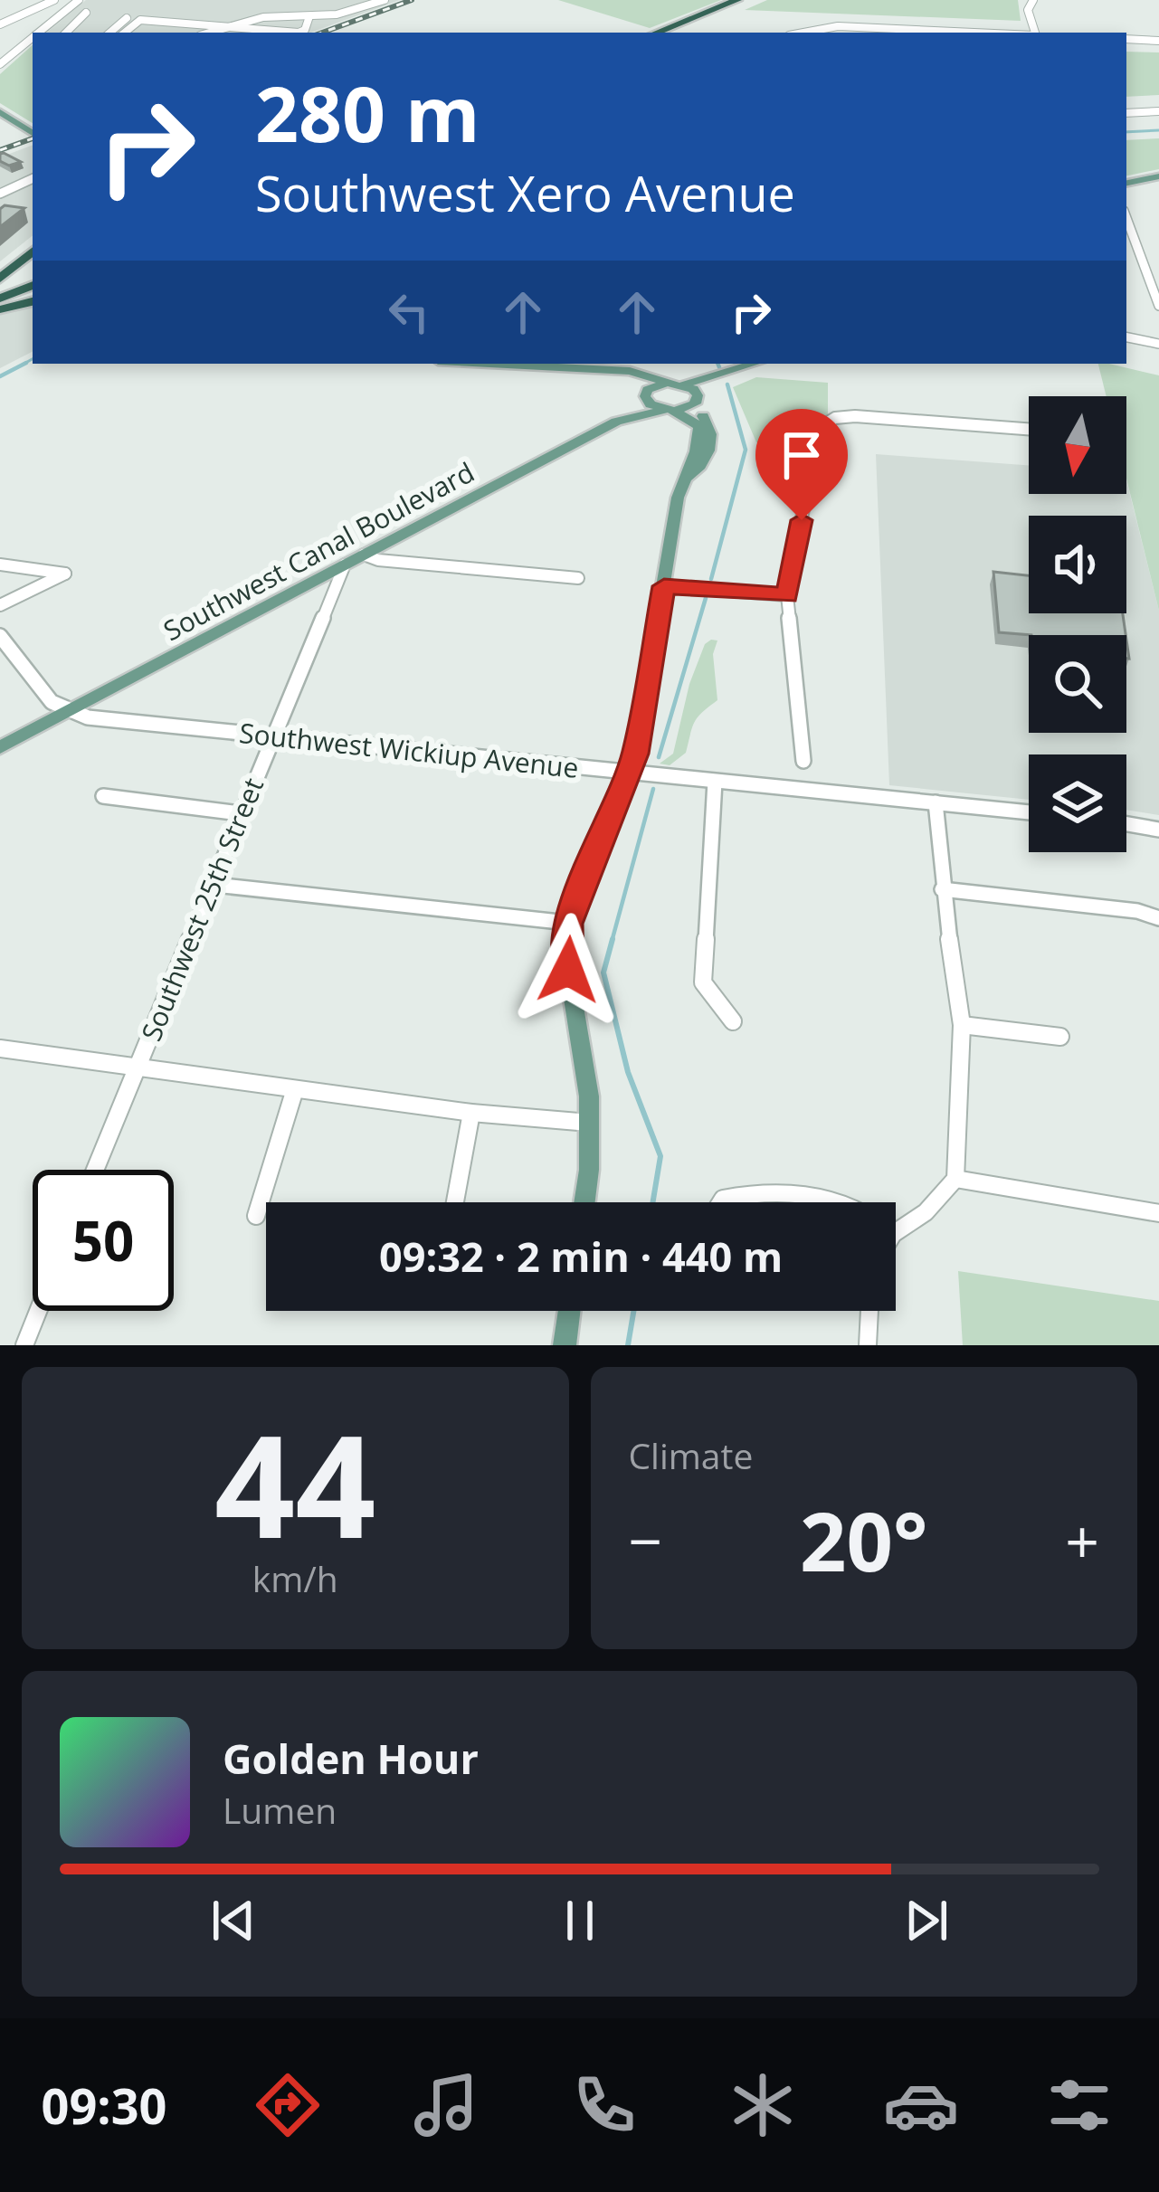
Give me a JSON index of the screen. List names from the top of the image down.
{
  "streets": {
    "main road": ["Southwest Canal Boulevard"],
    "street": ["Southwest Wickiup Avenue", "Southwest 25th Street"]
  },
  "crossings": [
    ["Southwest Canal Boulevard", "Southwest Wickiup Avenue"],
    ["Southwest Canal Boulevard", "Southwest 25th Street"],
    ["Southwest Wickiup Avenue", "Southwest 25th Street"]
  ],
  "north": "bottom",
  "page": {
    "turn": ["280 m", "Southwest Xero Avenue"],
    "limit": "50",
    "trip": "09:32 · 2 min · 440 m",
    "tile": [
      ["44", "km/h"],
      "Climate"
    ],
    "heat": ["−", "20°", "+"],
    "song": ["Golden Hour", "Lumen"],
    "tabs": "09:30"
  }
}
